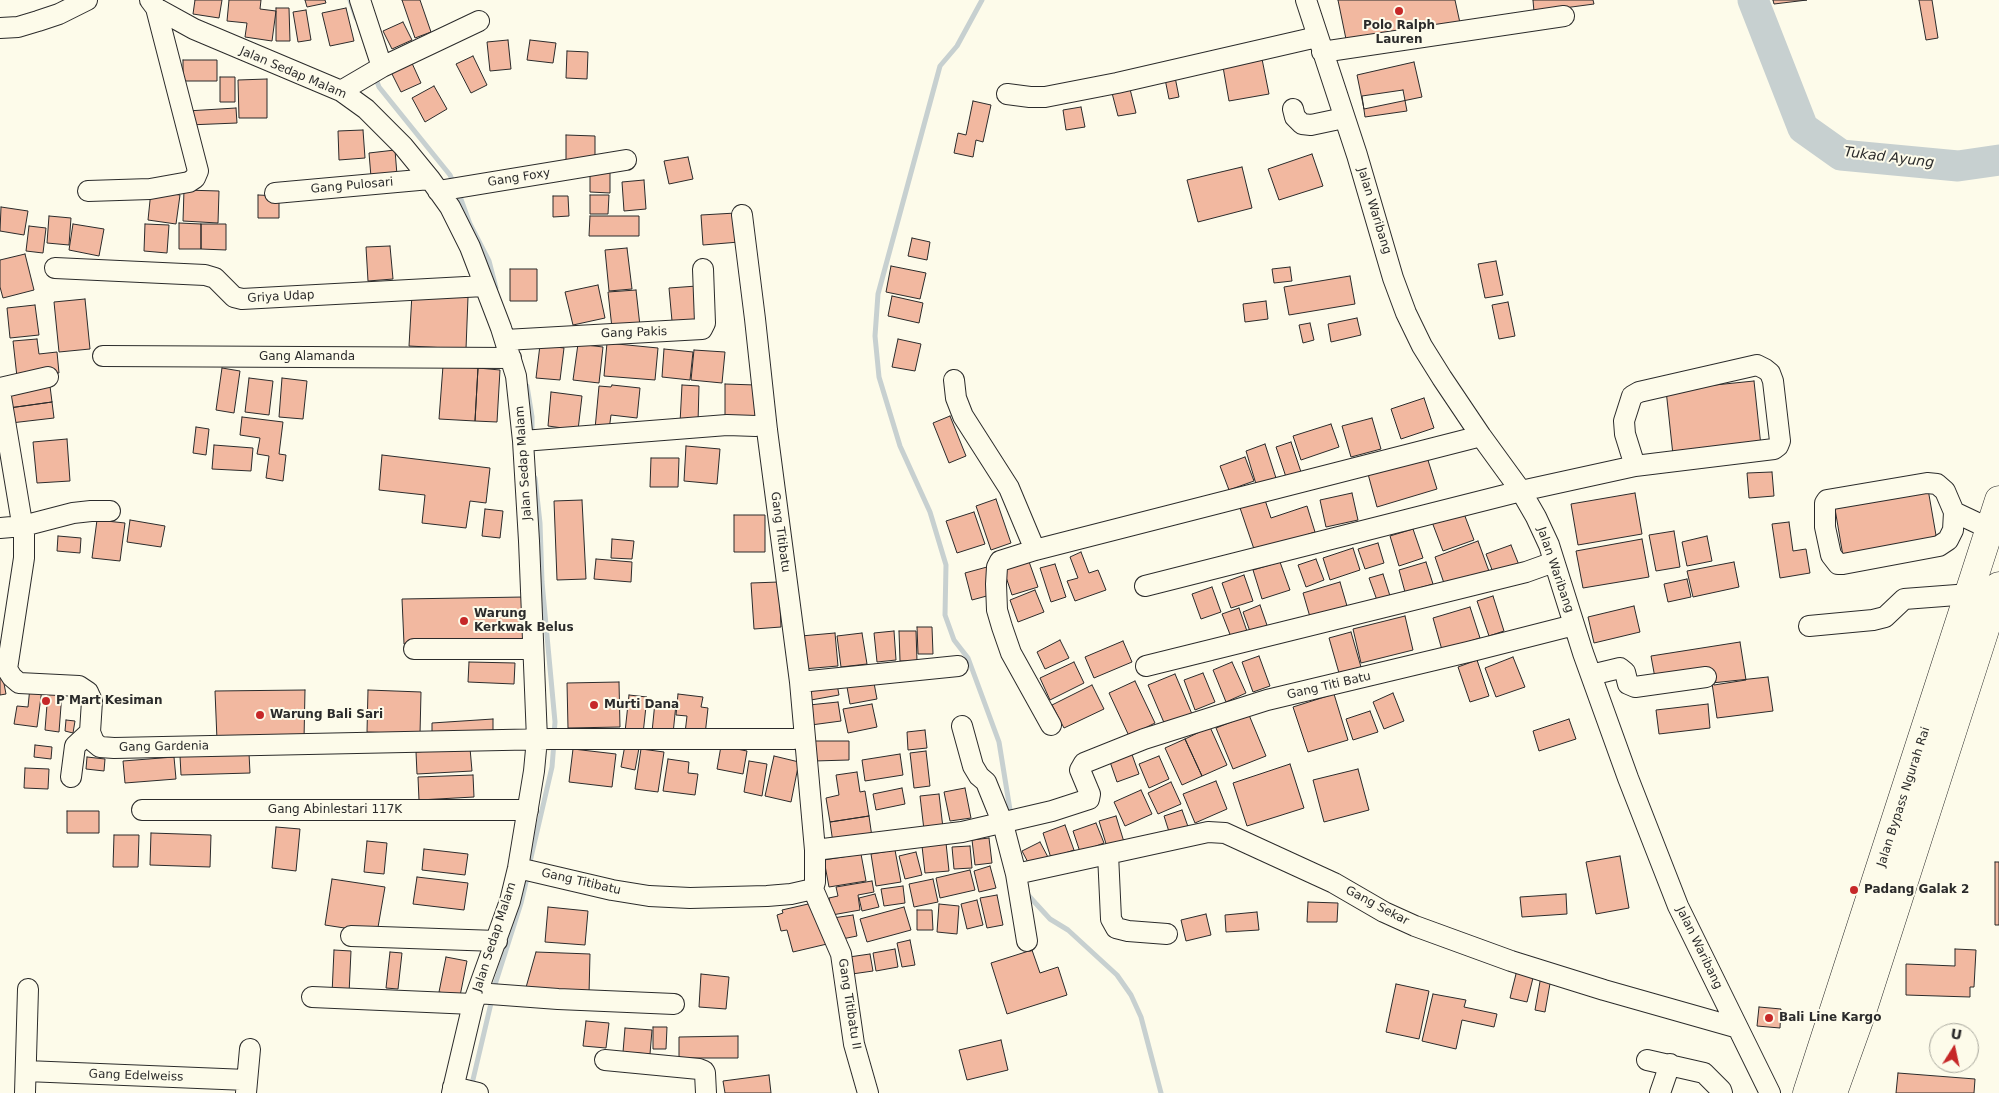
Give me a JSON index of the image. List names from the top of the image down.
{
  "streets": {
    "highway": ["Jalan Bypass Ngurah Rai"],
    "street": [
      "Jalan Sedap Malam",
      "Gang Foxy",
      "Gang Pulosari",
      "Jalan Waribang",
      "Griya Udap",
      "Gang Pakis",
      "Gang Alamanda",
      "Gang Titibatu",
      "Gang Titi Batu",
      "Gang Gardenia",
      "Gang Abinlestari 117K",
      "Gang Sekar",
      "Gang Titibatu II",
      "Gang Edelweiss"
    ]
  },
  "crossings": [
    ["Jalan Sedap Malam", "Gang Foxy"],
    ["Jalan Sedap Malam", "Gang Pulosari"],
    ["Jalan Sedap Malam", "Griya Udap"],
    ["Jalan Sedap Malam", "Gang Pakis"],
    ["Jalan Sedap Malam", "Gang Alamanda"],
    ["Jalan Sedap Malam", "Gang Titibatu"],
    ["Jalan Sedap Malam", "Gang Gardenia"],
    ["Jalan Sedap Malam", "Gang Abinlestari 117K"],
    ["Gang Foxy", "Gang Pulosari"],
    ["Jalan Waribang", "Gang Titi Batu"],
    ["Jalan Waribang", "Gang Sekar"],
    ["Gang Pakis", "Gang Alamanda"],
    ["Gang Titibatu", "Gang Titibatu II"]
  ],
  "water": ["Tukad Ayung"],
  "places": [
    "Polo Ralph Lauren",
    "Warung Kerkwak Belus",
    "P Mart Kesiman",
    "Murti Dana",
    "Warung Bali Sari",
    "Padang Galak 2",
    "Bali Line Kargo"
  ],
  "north": "top"
}
